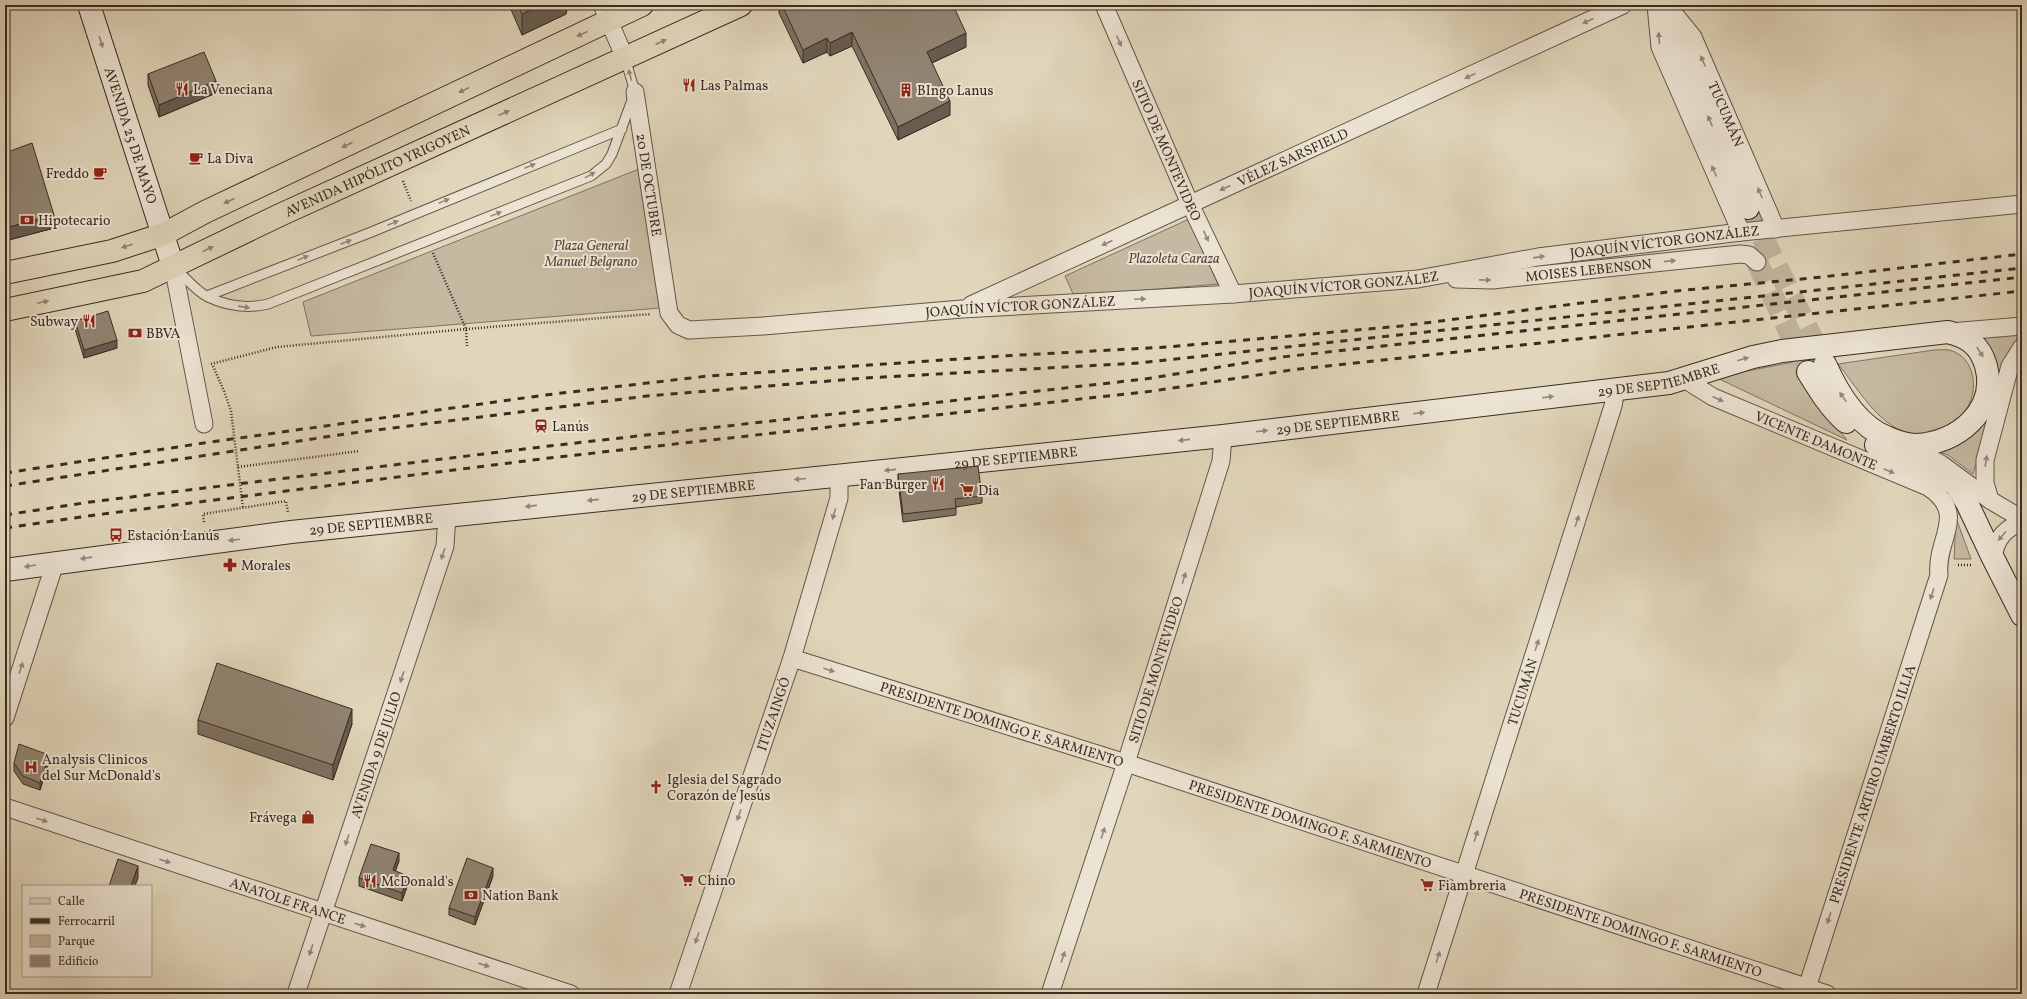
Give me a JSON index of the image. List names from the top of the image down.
{
  "streets": {
    "main road": ["AVENIDA HIPÓLITO YRIGOYEN"],
    "street": [
      "TUCUMÁN",
      "AVENIDA 25 DE MAYO",
      "SITIO DE MONTEVIDEO",
      "VÉLEZ SARSFIELD",
      "20 DE OCTUBRE",
      "JOAQUÍN VÍCTOR GONZÁLEZ",
      "MOISES LEBENSON",
      "29 DE SEPTIEMBRE",
      "VICENTE DAMONTE",
      "ITUZAINGÓ",
      "PRESIDENTE DOMINGO F. SARMIENTO",
      "AVENIDA 9 DE JULIO",
      "PRESIDENTE ARTURO UMBERTO ILLIA",
      "ANATOLE FRANCE"
    ]
  },
  "crossings": [
    ["TUCUMÁN", "JOAQUÍN VÍCTOR GONZÁLEZ"],
    ["TUCUMÁN", "29 DE SEPTIEMBRE"],
    ["TUCUMÁN", "PRESIDENTE DOMINGO F. SARMIENTO"],
    ["AVENIDA 25 DE MAYO", "AVENIDA HIPÓLITO YRIGOYEN"],
    ["SITIO DE MONTEVIDEO", "VÉLEZ SARSFIELD"],
    ["SITIO DE MONTEVIDEO", "JOAQUÍN VÍCTOR GONZÁLEZ"],
    ["SITIO DE MONTEVIDEO", "29 DE SEPTIEMBRE"],
    ["SITIO DE MONTEVIDEO", "PRESIDENTE DOMINGO F. SARMIENTO"],
    ["VÉLEZ SARSFIELD", "JOAQUÍN VÍCTOR GONZÁLEZ"],
    ["AVENIDA HIPÓLITO YRIGOYEN", "20 DE OCTUBRE"],
    ["20 DE OCTUBRE", "JOAQUÍN VÍCTOR GONZÁLEZ"],
    ["JOAQUÍN VÍCTOR GONZÁLEZ", "MOISES LEBENSON"],
    ["29 DE SEPTIEMBRE", "VICENTE DAMONTE"],
    ["29 DE SEPTIEMBRE", "ITUZAINGÓ"],
    ["29 DE SEPTIEMBRE", "AVENIDA 9 DE JULIO"],
    ["VICENTE DAMONTE", "PRESIDENTE ARTURO UMBERTO ILLIA"],
    ["ITUZAINGÓ", "PRESIDENTE DOMINGO F. SARMIENTO"],
    ["PRESIDENTE DOMINGO F. SARMIENTO", "PRESIDENTE ARTURO UMBERTO ILLIA"],
    ["AVENIDA 9 DE JULIO", "ANATOLE FRANCE"]
  ],
  "one_way": [
    "TUCUMÁN",
    "AVENIDA 25 DE MAYO",
    "VÉLEZ SARSFIELD",
    "JOAQUÍN VÍCTOR GONZÁLEZ",
    "MOISES LEBENSON",
    "VICENTE DAMONTE",
    "ITUZAINGÓ",
    "AVENIDA 9 DE JULIO",
    "PRESIDENTE ARTURO UMBERTO ILLIA",
    "ANATOLE FRANCE"
  ],
  "parks": ["Plaza General Manuel Belgrano", "Plazoleta Caraza"],
  "places": {
    "restaurant": [
      "Las Palmas",
      "La Veneciana",
      "Subway",
      "Fan Burger",
      "McDonald's"
    ],
    "building": ["BIngo Lanus"],
    "cafe": ["La Diva", "Freddo"],
    "bank": ["Hipotecario", "BBVA", "Nation Bank"],
    "station": ["Lanús"],
    "supermarket": ["Dia", "Chino", "Fiambreria"],
    "bus stop": ["Estación Lanús"],
    "pharmacy": ["Morales"],
    "hospital": ["Analysis Clinicos del Sur McDonald's"],
    "church": ["Iglesia del Sagrado Corazón de Jesús"],
    "shop": ["Frávega"]
  },
  "legend": [
    "Calle",
    "Ferrocarril",
    "Parque",
    "Edificio"
  ]
}
